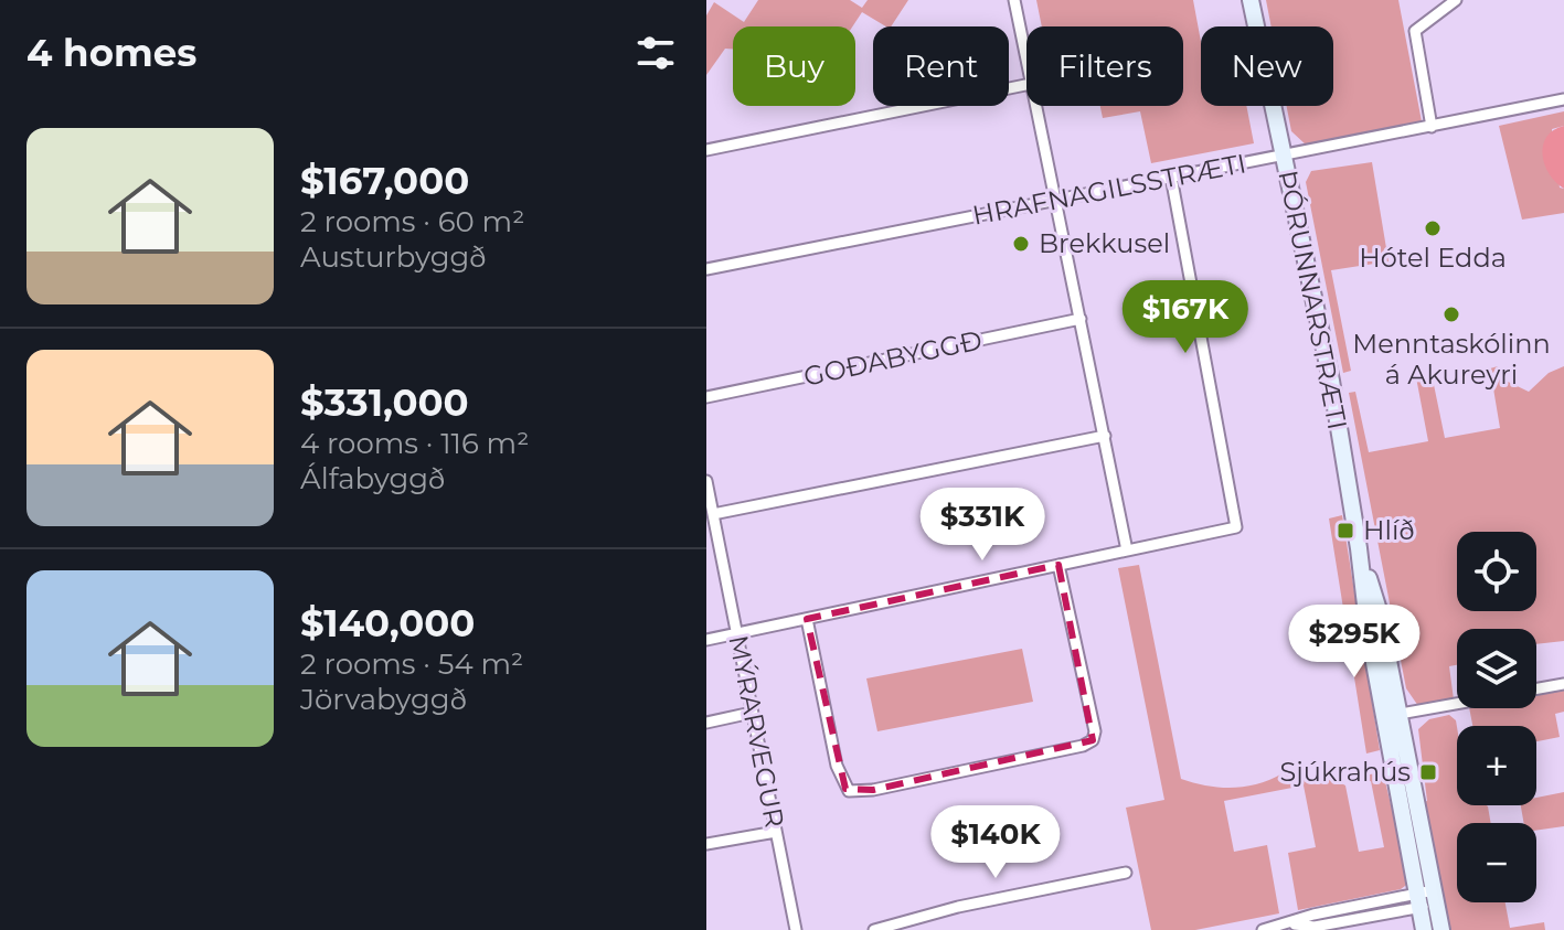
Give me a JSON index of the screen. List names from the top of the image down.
{
  "streets": {
    "street": [
      "HRAFNAGILSSTRÆTI",
      "ÞÓRUNNARSTRÆTI",
      "GOÐABYGGÐ",
      "MÝRARVEGUR"
    ]
  },
  "crossings": [
    ["HRAFNAGILSSTRÆTI", "ÞÓRUNNARSTRÆTI"]
  ],
  "places": {
    "other": ["Hótel Edda", "Brekkusel", "Menntaskólinn á Akureyri"],
    "transit": ["Hlíð", "Sjúkrahús"]
  },
  "page": {
    "heading": "4 homes",
    "chip": [
      "Buy",
      "Rent",
      "Filters",
      "New"
    ],
    "list": [
      {
        "name": "$167,000",
        "note": "2 rooms · 60 m² · Austurbyggð"
      },
      {
        "name": "$331,000",
        "note": "4 rooms · 116 m² · Álfabyggð"
      },
      {
        "name": "$140,000",
        "note": "2 rooms · 54 m² · Jörvabyggð"
      }
    ],
    "price": [
      "$167K",
      "$331K",
      "$295K",
      "$140K"
    ],
    "map_buttons": ["+", "−"]
  }
}
